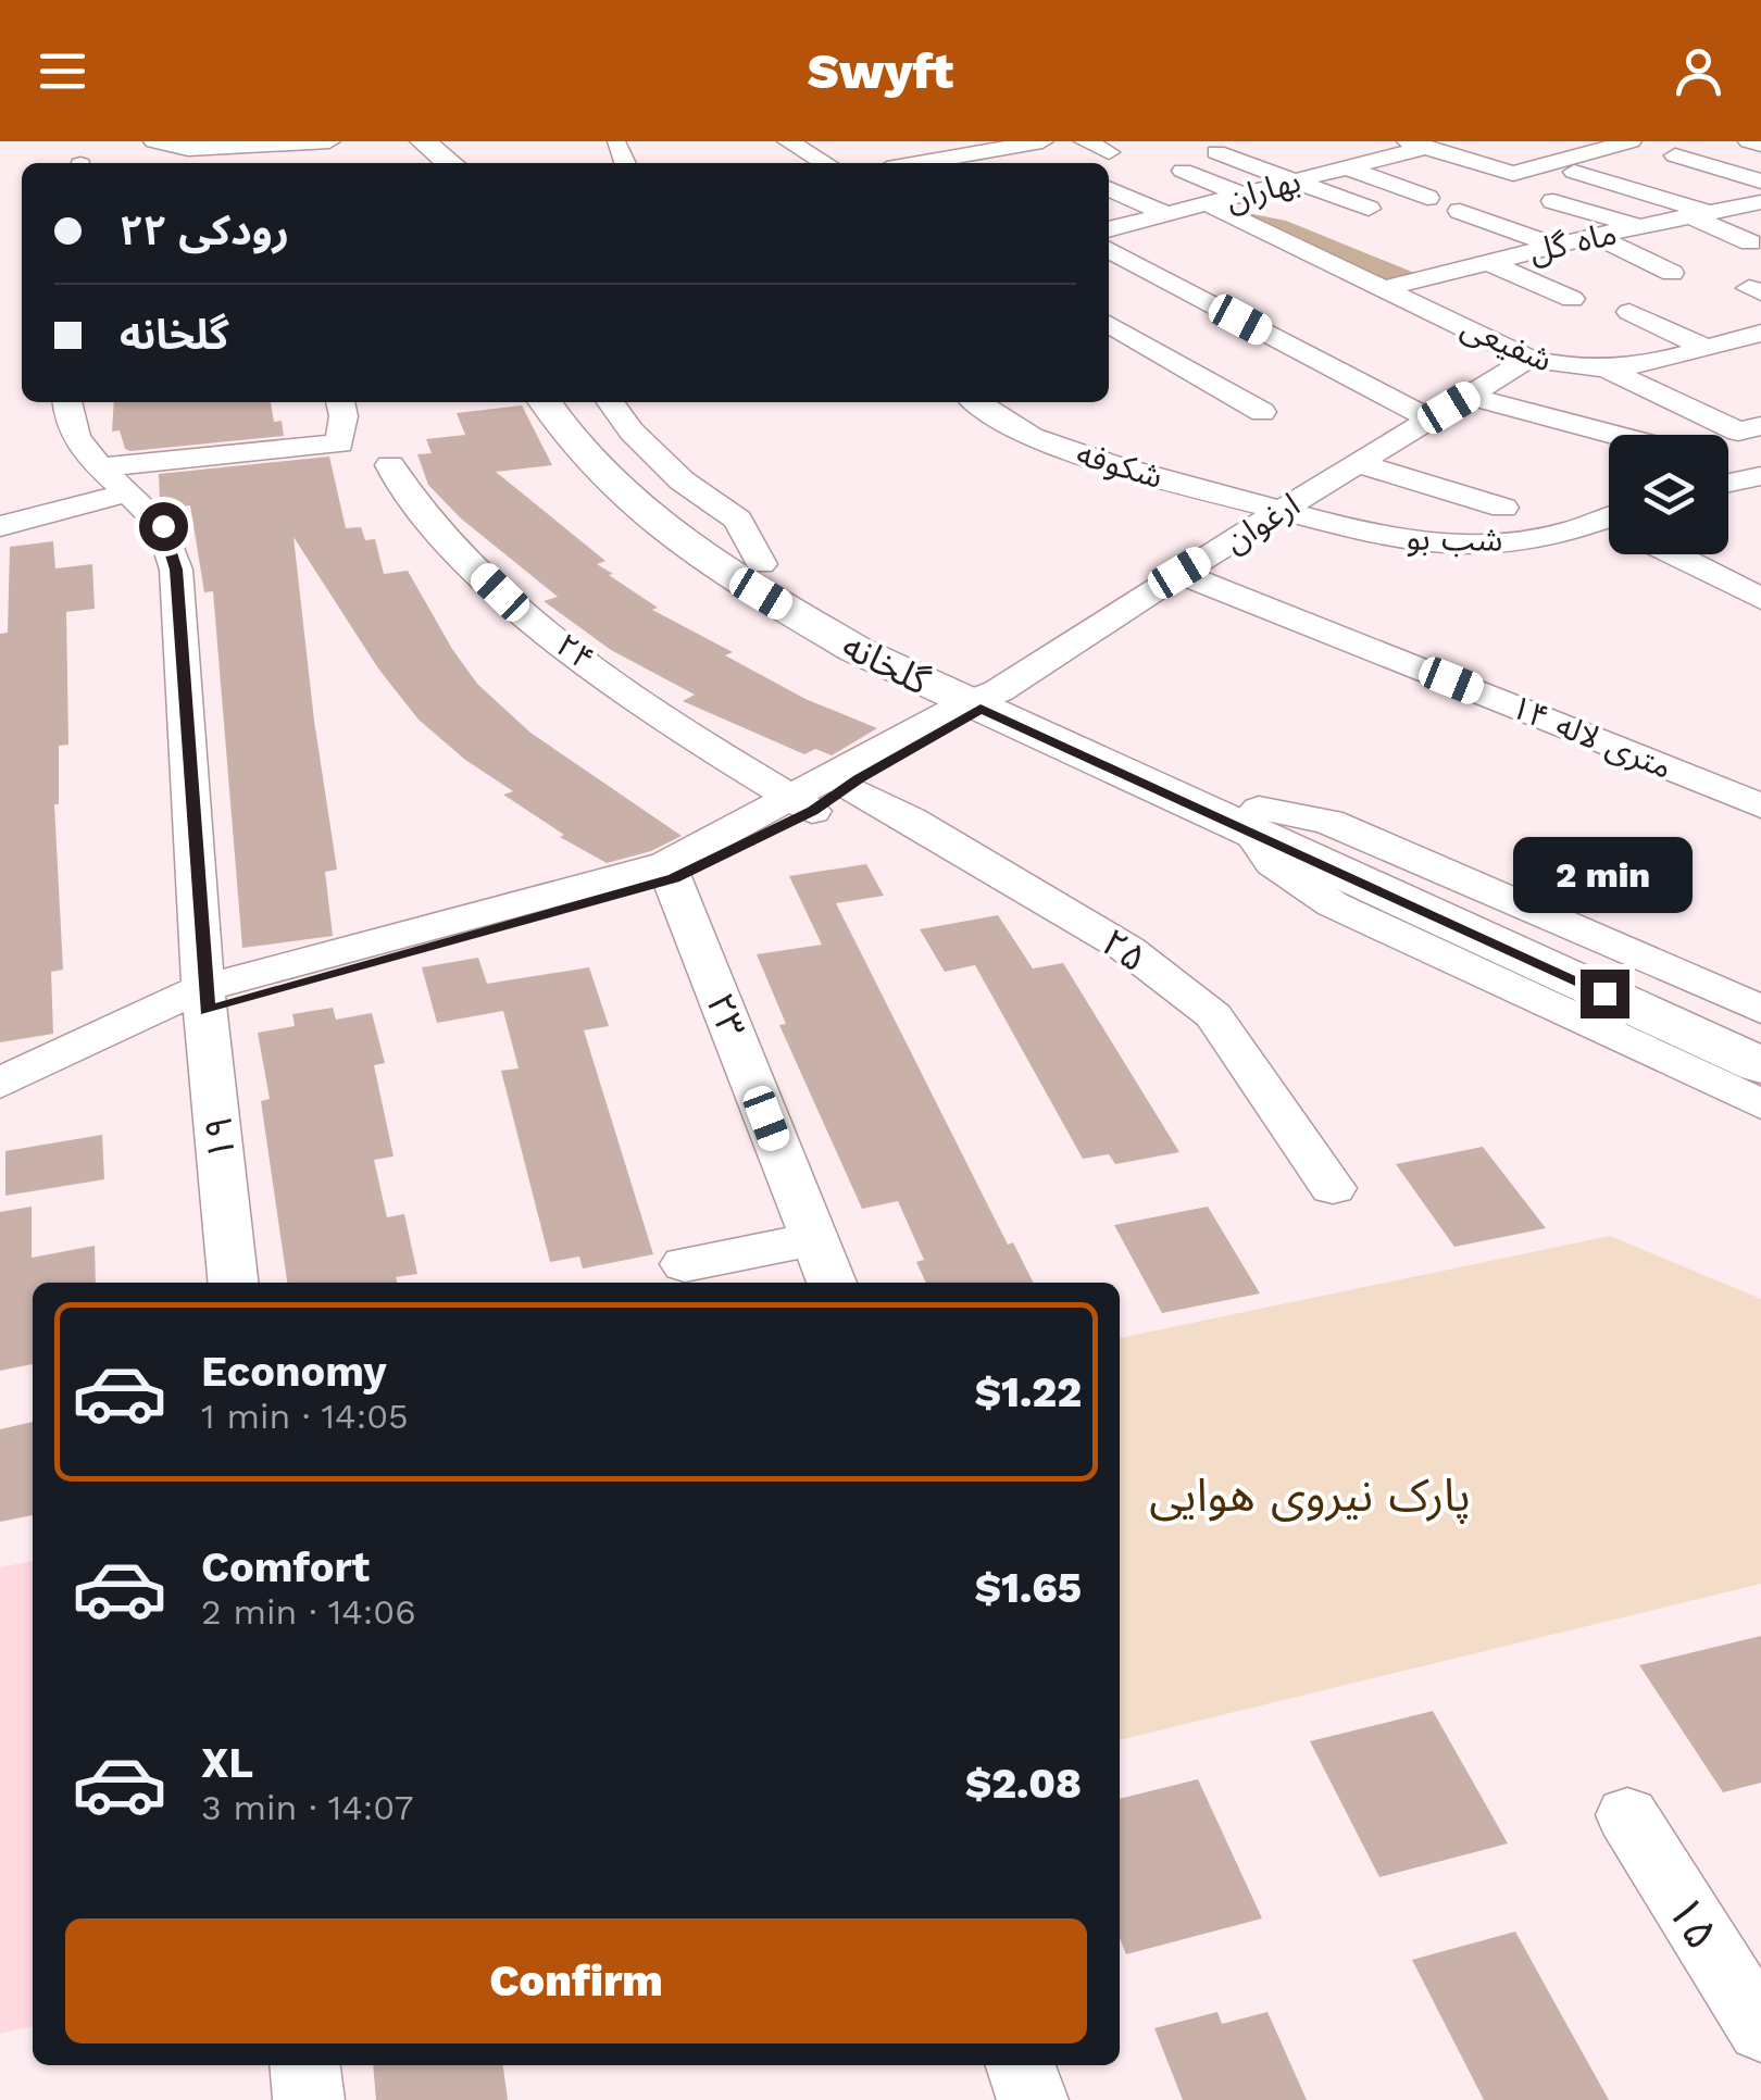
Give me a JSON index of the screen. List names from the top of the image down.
{
  "streets": {
    "main road": ["گلخانه"],
    "street": [
      "بهاران",
      "ماه گل",
      "شفیعی",
      "شکوفه",
      "ارغوان",
      "شب بو",
      "۲۴",
      "۱۴ متری لاله",
      "۲۵",
      "۲۳",
      "۱۹",
      "۱۵"
    ]
  },
  "crossings": [
    ["بهاران", "شفیعی"],
    ["ماه گل", "شفیعی"],
    ["شفیعی", "ارغوان"],
    ["شکوفه", "ارغوان"],
    ["شکوفه", "شب بو"],
    ["ارغوان", "شب بو"],
    ["ارغوان", "گلخانه"],
    ["ارغوان", "۱۴ متری لاله"],
    ["۲۴", "۲۵"]
  ],
  "parks": ["پارک نیروی هوایی"],
  "page": {
    "header": "Swyft",
    "banner": ["رودکی ۲۲", "گلخانه"],
    "bubble": "2 min",
    "list": [
      {
        "name": "Economy",
        "note": "1 min · 14:05",
        "value": "$1.22"
      },
      {
        "name": "Comfort",
        "note": "2 min · 14:06",
        "value": "$1.65"
      },
      {
        "name": "XL",
        "note": "3 min · 14:07",
        "value": "$2.08"
      }
    ],
    "buttons": "Confirm"
  }
}
